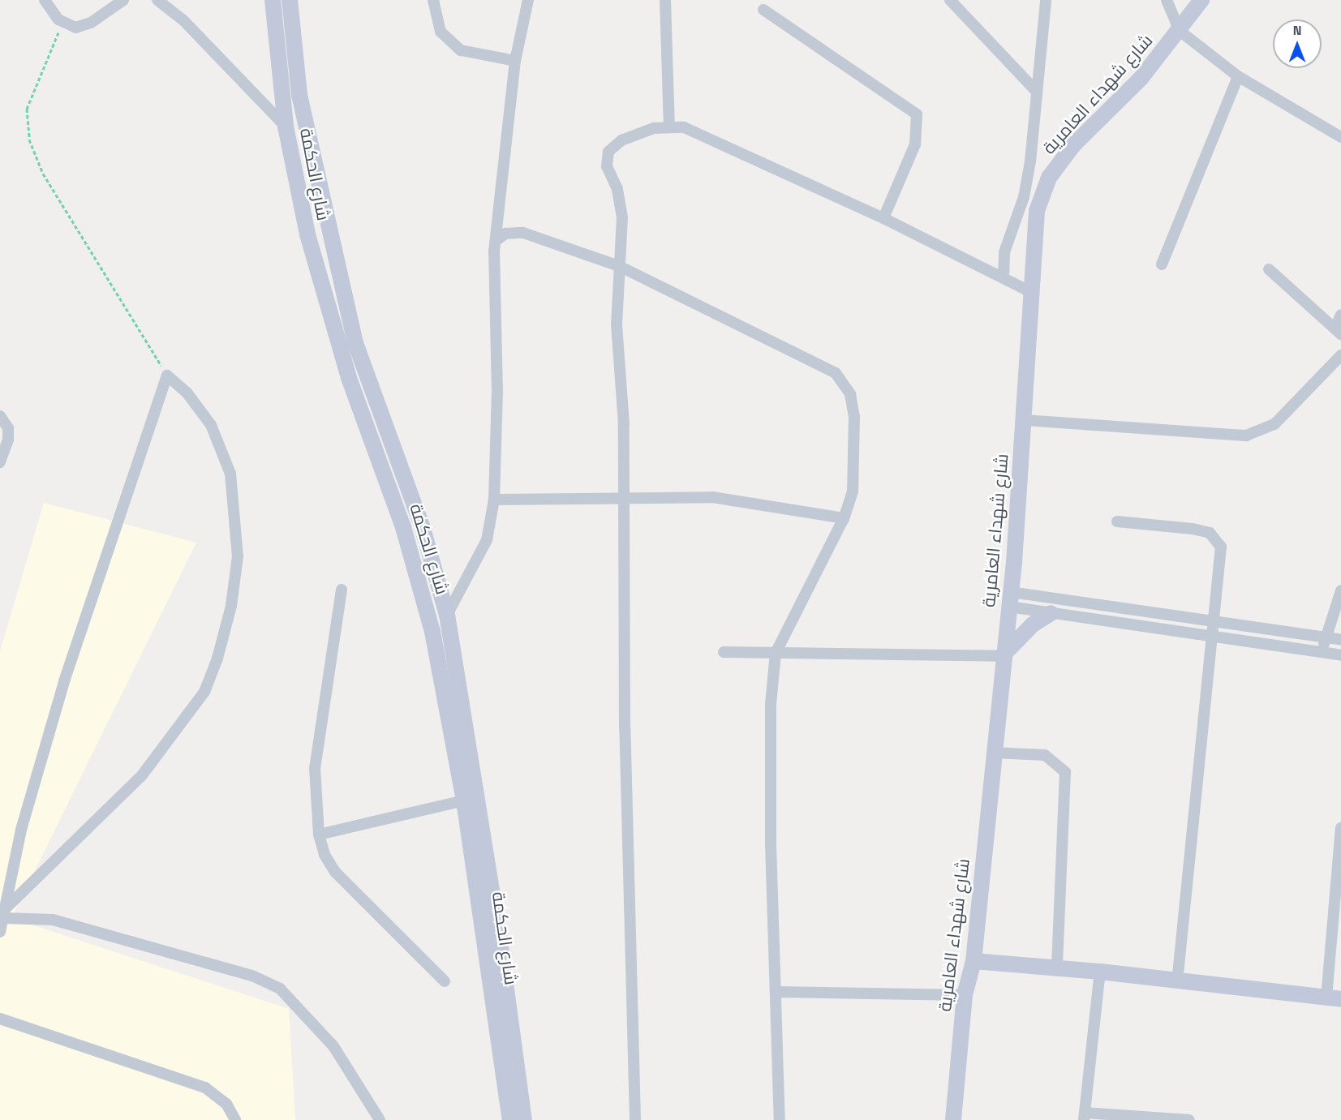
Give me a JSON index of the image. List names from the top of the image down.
{
  "streets": {
    "street": ["شارع شهداء العامرية", "شارع الحكمة"]
  },
  "north": "top"
}
